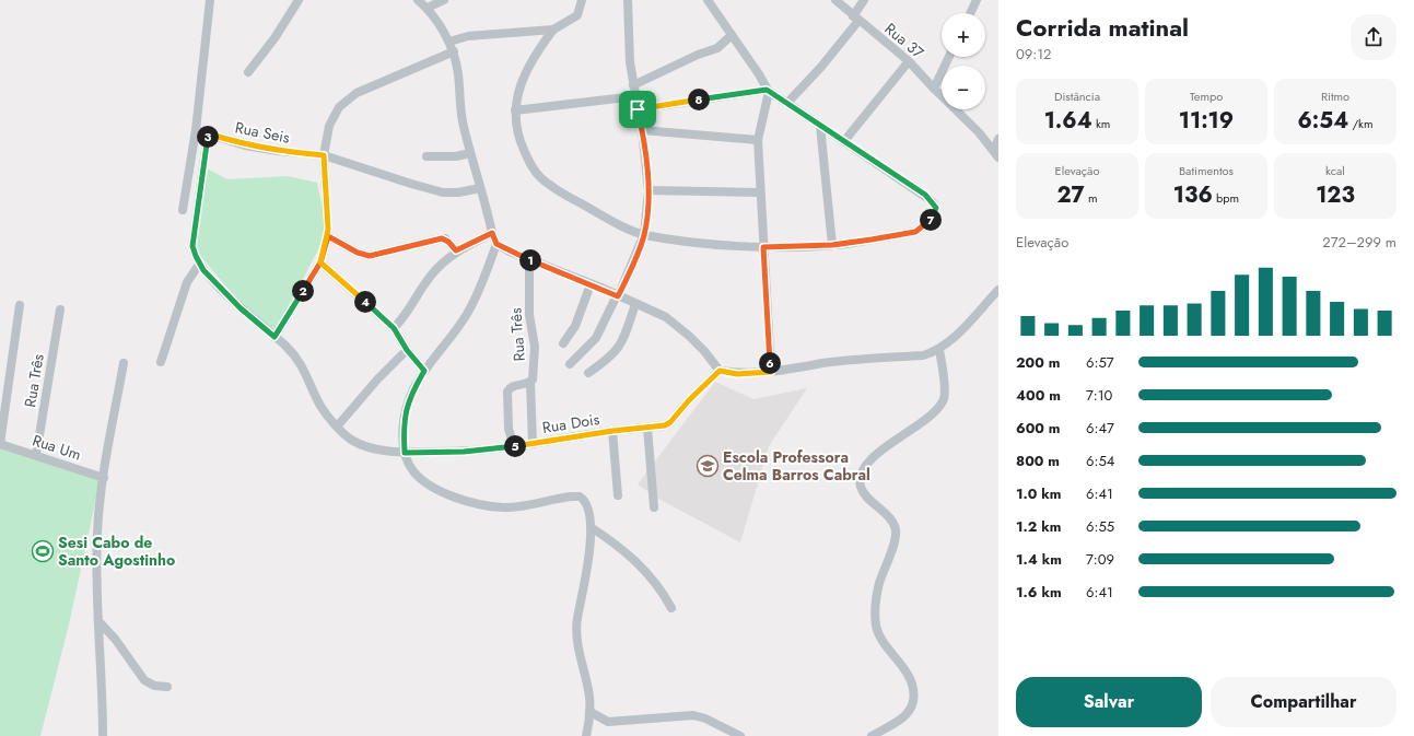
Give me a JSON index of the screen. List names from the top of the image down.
{
  "streets": {
    "street": [
      "Rua 37",
      "Rua Seis",
      "Rua Três",
      "Rua Dois",
      "Rua Um"
    ]
  },
  "crossings": [
    ["Rua Três", "Rua Dois"],
    ["Rua Três", "Rua Um"]
  ],
  "places": {
    "school or university": ["Escola Professora Celma Barros Cabral"],
    "sports": ["Sesi Cabo de Santo Agostinho"]
  },
  "page": {
    "heading": ["Corrida matinal", "09:12"],
    "map_buttons": ["+", "−"],
    "stats": [
      ["Distância", "1.64 km"],
      ["Tempo", "11:19"],
      ["Ritmo", "6:54 /km"],
      ["Elevação", "27 m"],
      ["Batimentos", "136 bpm"],
      ["kcal", "123"]
    ],
    "pins": [
      "8",
      "3",
      "7",
      "1",
      "2",
      "4",
      "6",
      "5"
    ],
    "chart": ["Elevação", "272–299 m"],
    "list": [
      {
        "name": "200 m",
        "note": "6:57"
      },
      {
        "name": "400 m",
        "note": "7:10"
      },
      {
        "name": "600 m",
        "note": "6:47"
      },
      {
        "name": "800 m",
        "note": "6:54"
      },
      {
        "name": "1.0 km",
        "note": "6:41"
      },
      {
        "name": "1.2 km",
        "note": "6:55"
      },
      {
        "name": "1.4 km",
        "note": "7:09"
      },
      {
        "name": "1.6 km",
        "note": "6:41"
      }
    ],
    "buttons": ["Salvar", "Compartilhar"]
  }
}
